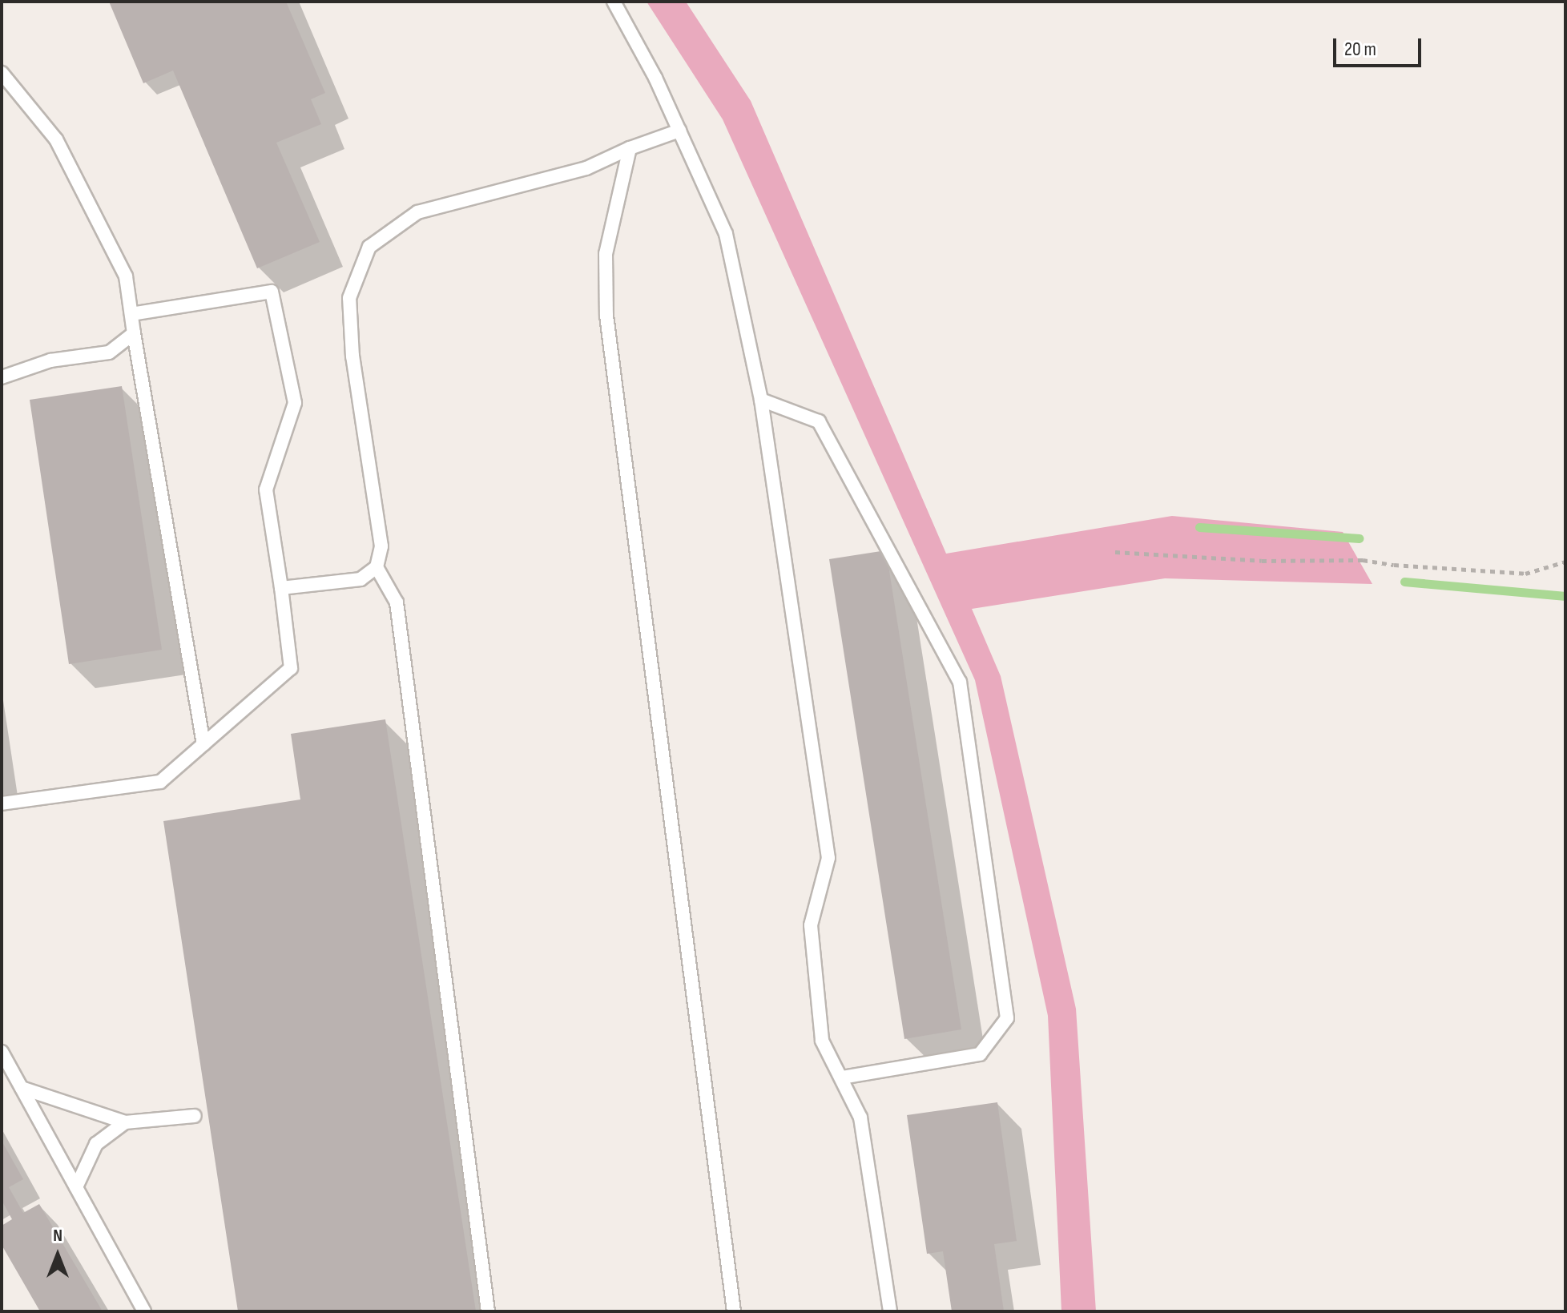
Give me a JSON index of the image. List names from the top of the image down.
{
  "scale_bar": "20 m",
  "north": "top"
}
